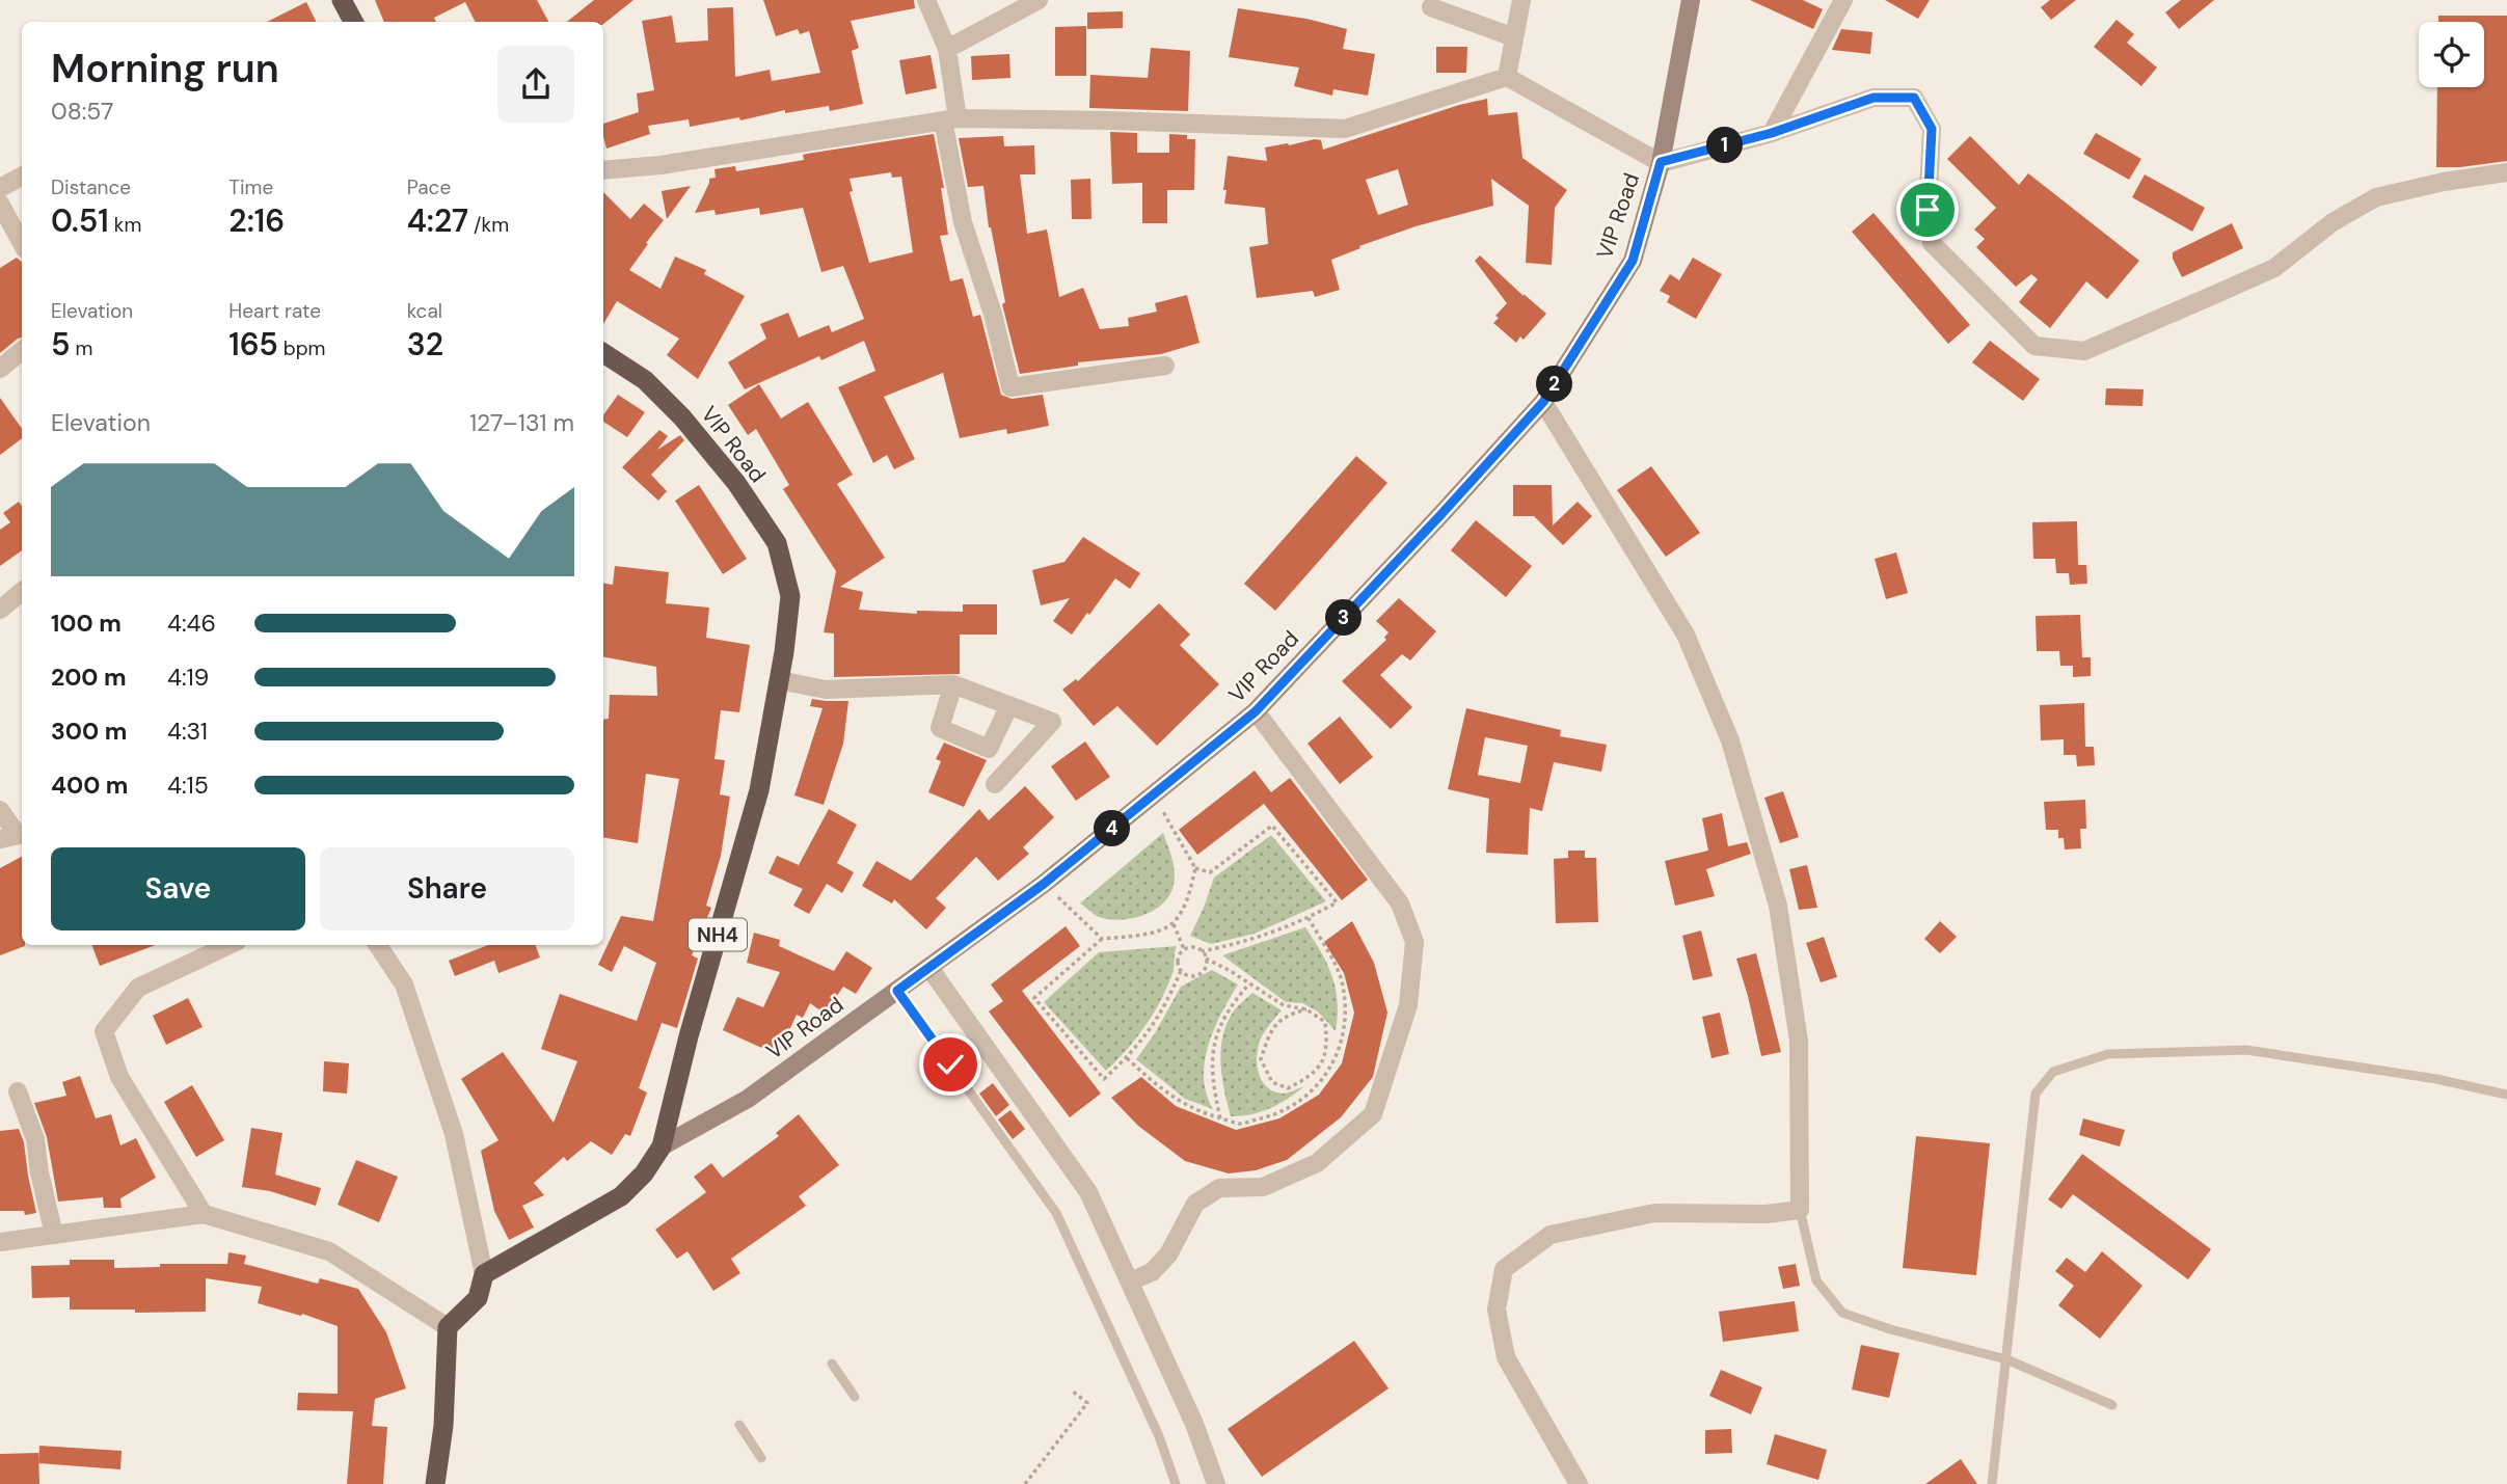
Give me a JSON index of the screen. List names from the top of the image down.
{
  "streets": {
    "highway": ["VIP Road", "NH4"]
  },
  "page": {
    "heading": ["Morning run", "08:57"],
    "pins": [
      "1",
      "2",
      "3",
      "4"
    ],
    "stats": [
      ["Distance", "0.51 km"],
      ["Time", "2:16"],
      ["Pace", "4:27 /km"],
      ["Elevation", "5 m"],
      ["Heart rate", "165 bpm"],
      ["kcal", "32"]
    ],
    "chart": ["Elevation", "127–131 m"],
    "list": [
      {
        "name": "100 m",
        "note": "4:46"
      },
      {
        "name": "200 m",
        "note": "4:19"
      },
      {
        "name": "300 m",
        "note": "4:31"
      },
      {
        "name": "400 m",
        "note": "4:15"
      }
    ],
    "buttons": ["Save", "Share"]
  }
}
